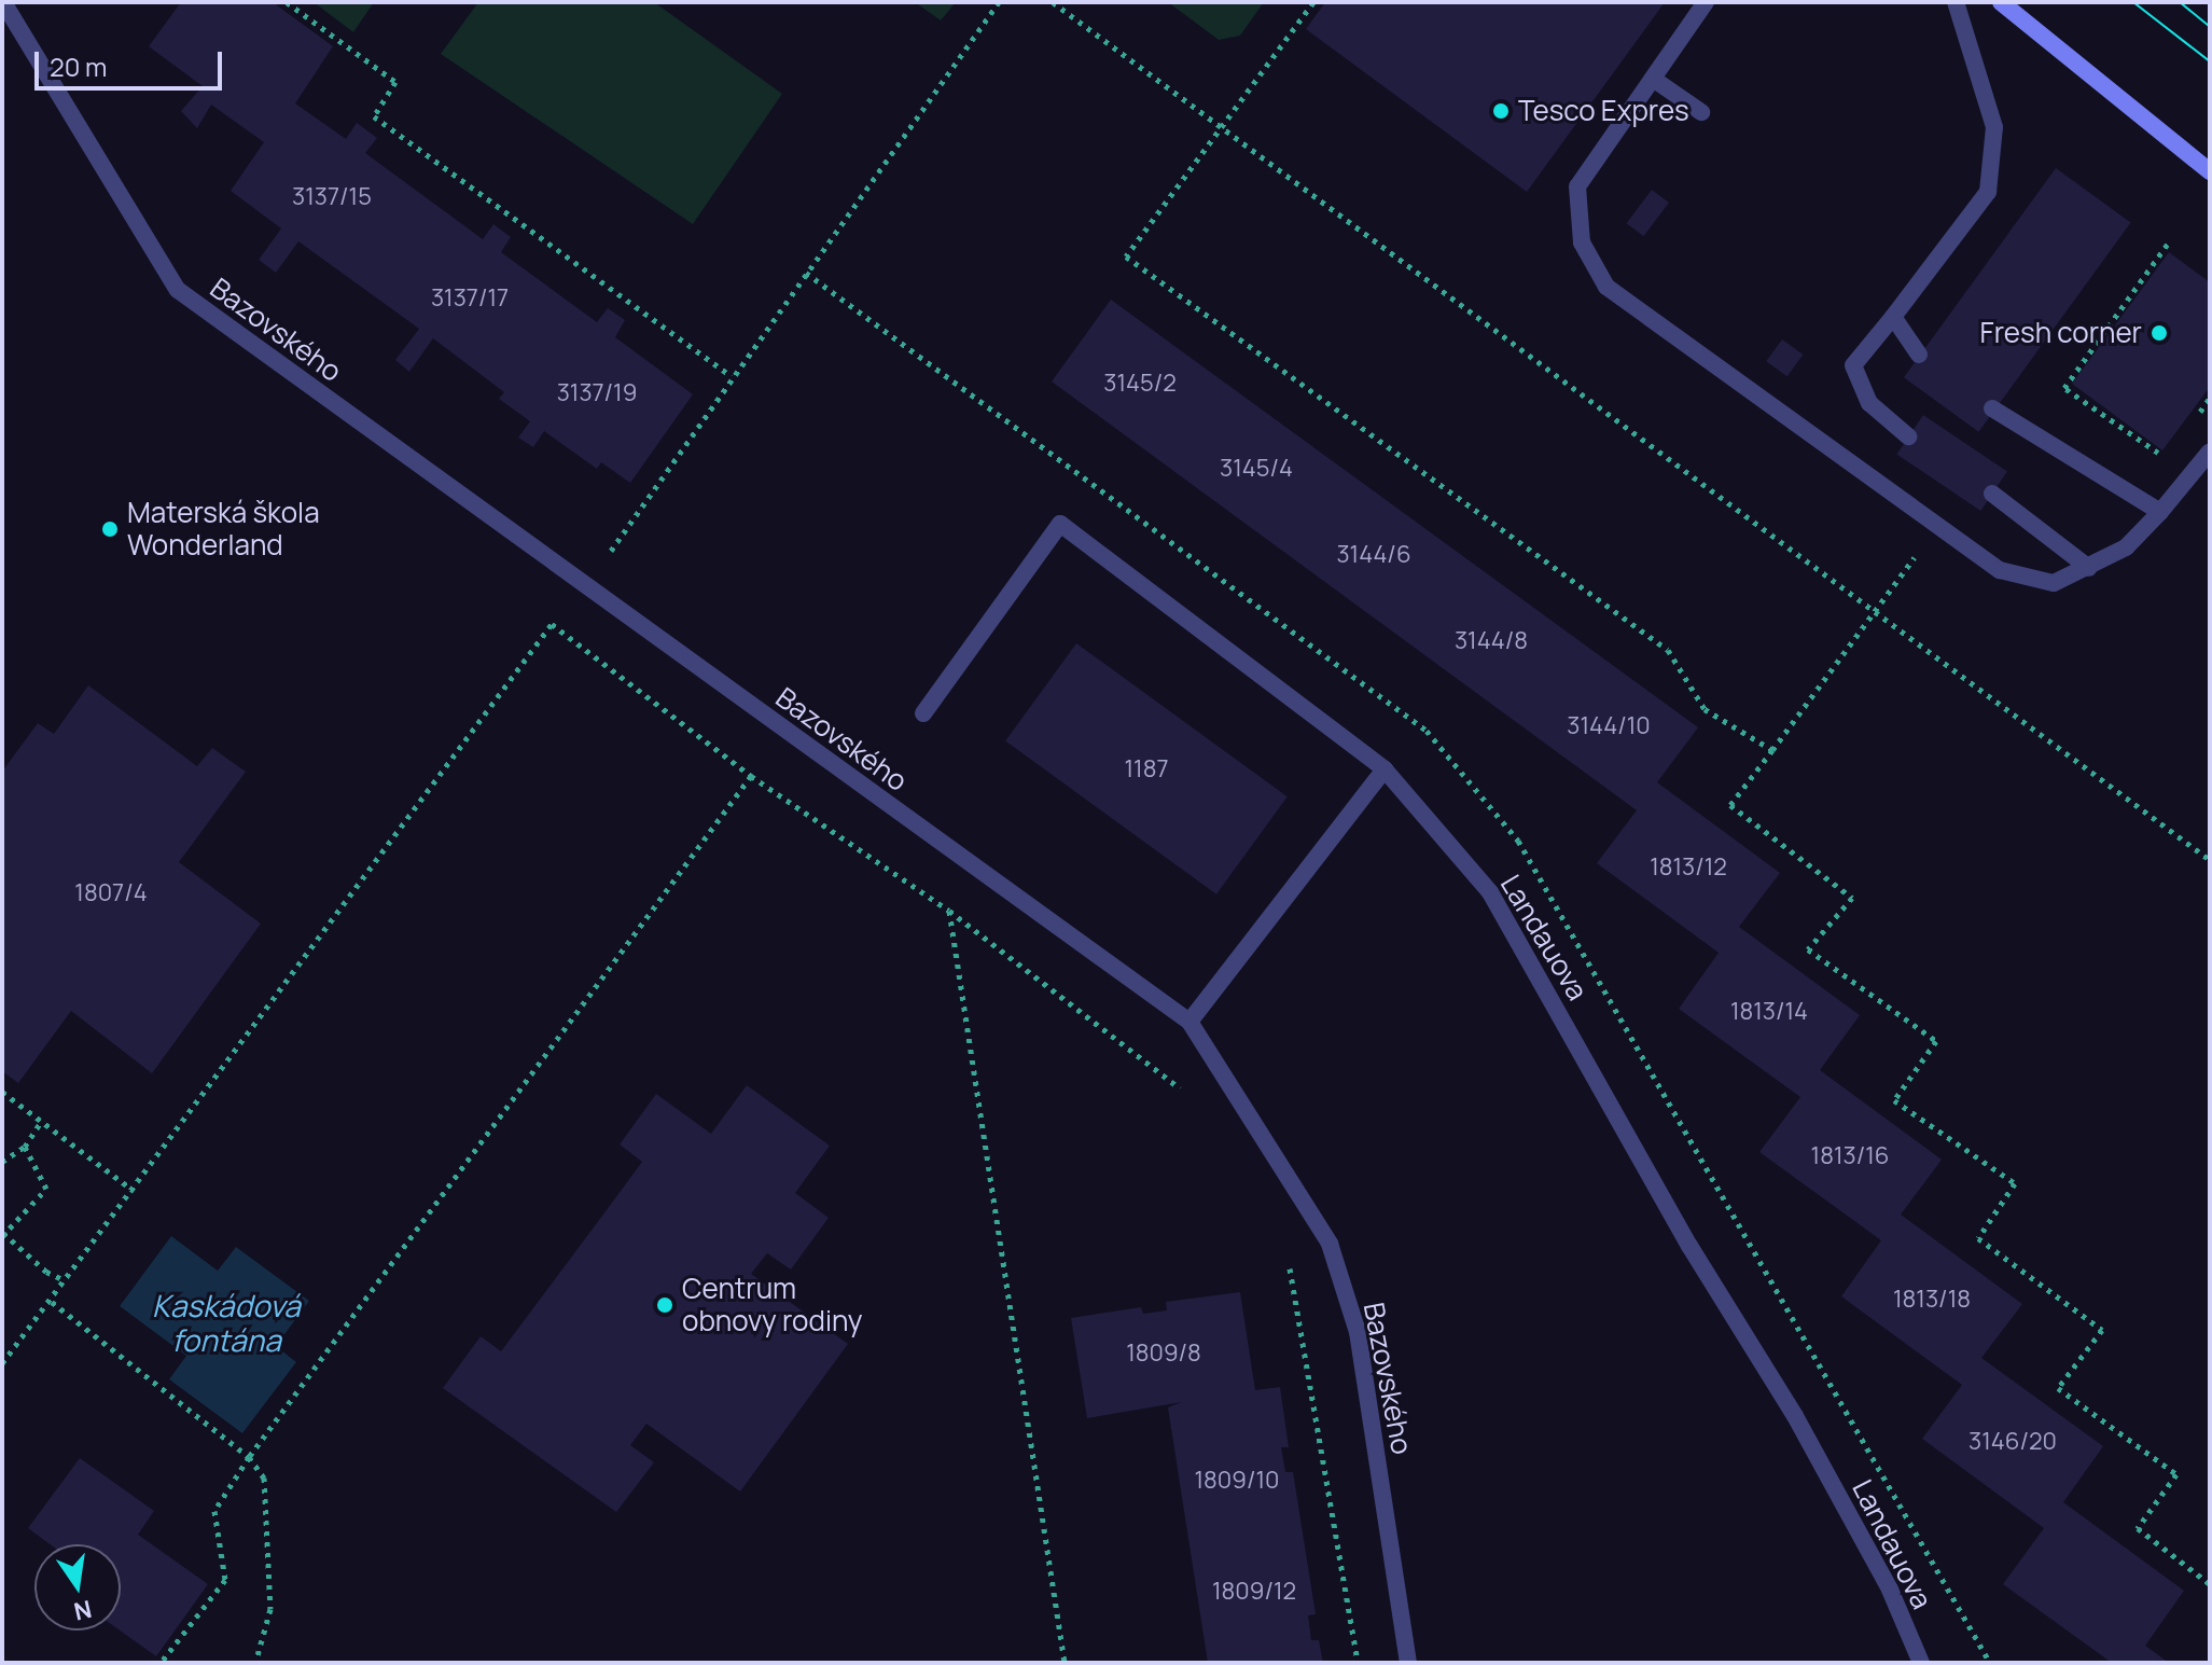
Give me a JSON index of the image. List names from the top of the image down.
{
  "streets": {
    "street": ["Bazovského", "Landauova"]
  },
  "water": ["Kaskádová fontána"],
  "places": [
    "Tesco Expres",
    "Fresh corner",
    "Materská škola Wonderland",
    "Centrum obnovy rodiny"
  ],
  "house_numbers": [
    "3137/15",
    "3137/17",
    "3145/2",
    "3137/19",
    "3145/4",
    "3144/6",
    "3144/8",
    "3144/10",
    "1187",
    "1813/12",
    "1807/4",
    "1813/14",
    "1813/16",
    "1813/18",
    "1809/8",
    "3146/20",
    "1809/10",
    "1809/12"
  ],
  "scale_bar": "20 m",
  "north": "bottom"
}
